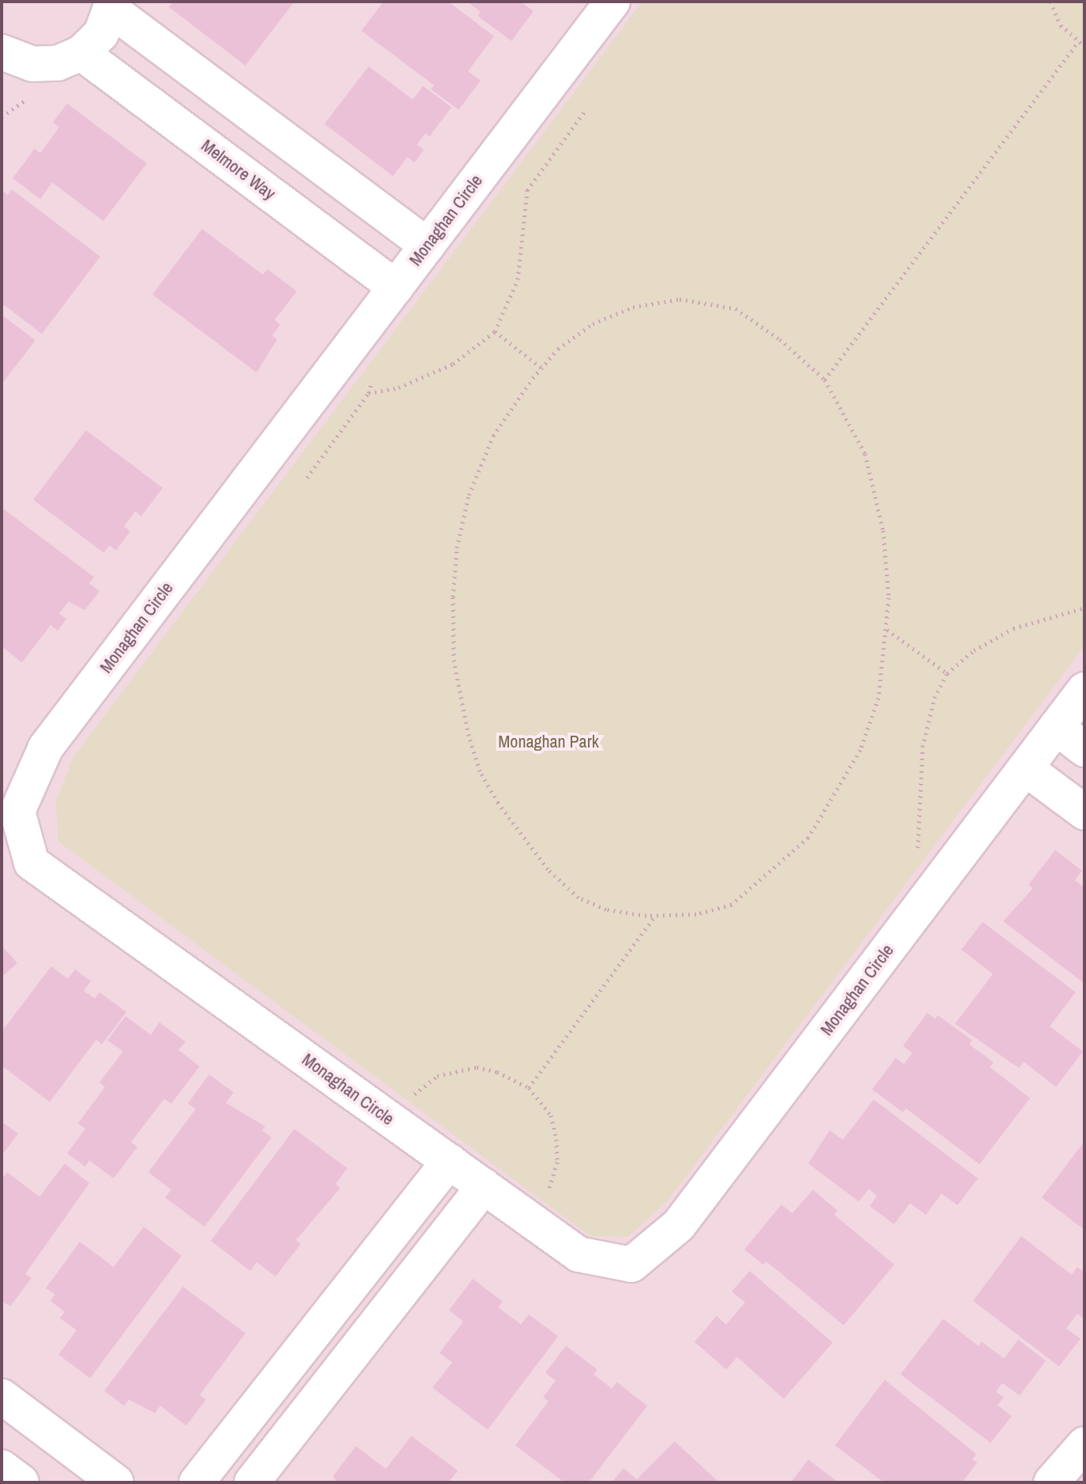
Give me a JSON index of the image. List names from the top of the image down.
{
  "streets": {
    "street": ["Melmore Way", "Monaghan Circle"]
  },
  "crossings": [
    ["Melmore Way", "Monaghan Circle"]
  ],
  "parks": ["Monaghan Park"]
}
